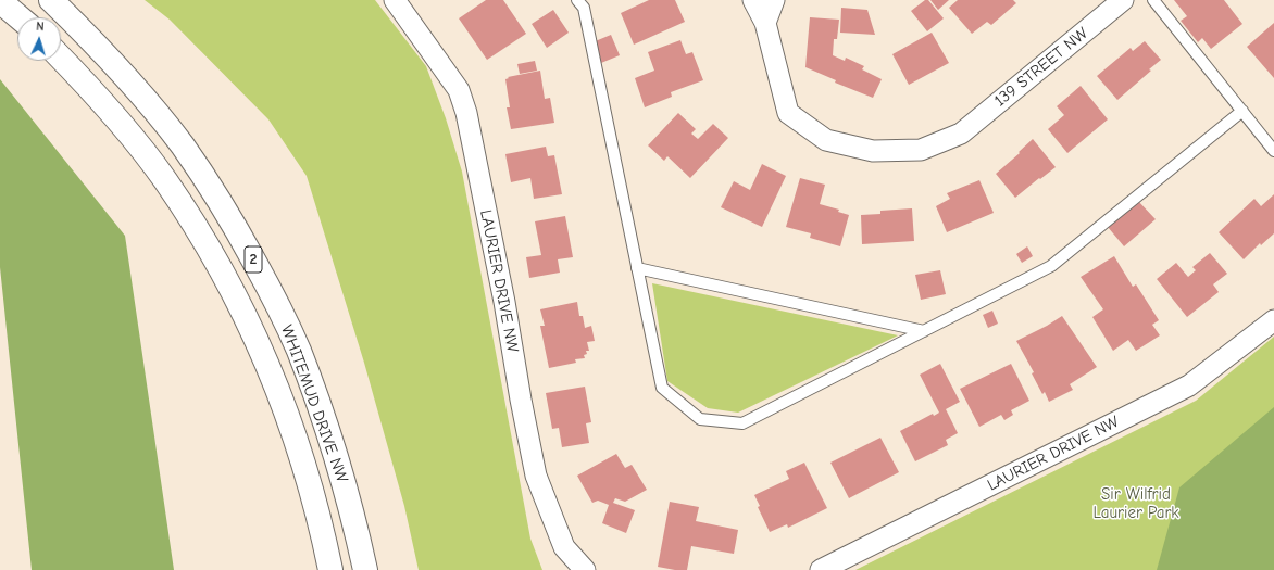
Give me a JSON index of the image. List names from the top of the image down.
{
  "streets": {
    "highway": ["2", "WHITEMUD DRIVE NW"],
    "street": ["139 STREET NW", "LAURIER DRIVE NW"]
  },
  "parks": ["Sir Wilfrid Laurier Park"],
  "north": "top"
}
